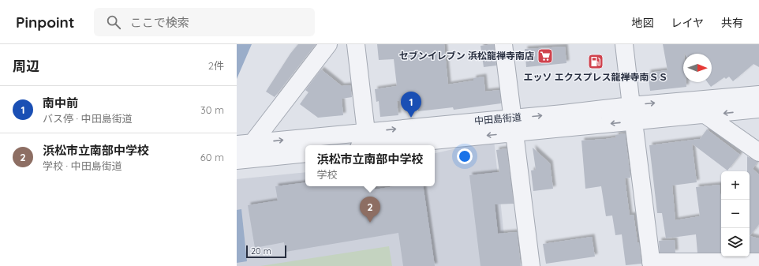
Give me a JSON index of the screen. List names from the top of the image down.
{
  "streets": {
    "street": ["中田島街道"]
  },
  "places": {
    "supermarket": ["セブンイレブン 浜松龍禅寺南店"],
    "fuel station": ["エッソ エクスプレス龍禅寺南ＳＳ"]
  },
  "scale_bar": "20 m",
  "north": "right",
  "page": {
    "header": "Pinpoint",
    "search": "ここで検索",
    "nav": ["地図", "レイヤ", "共有"],
    "heading": ["周辺", "2件"],
    "list": [
      {
        "mark": "1",
        "name": "南中前",
        "note": "バス停 · 中田島街道",
        "value": "30 m"
      },
      {
        "mark": "2",
        "name": "浜松市立南部中学校",
        "note": "学校 · 中田島街道",
        "value": "60 m"
      }
    ],
    "pins": ["1", "2"],
    "popup": ["浜松市立南部中学校", "学校"],
    "map_buttons": ["+", "−"],
    "scale": "20 m"
  }
}
